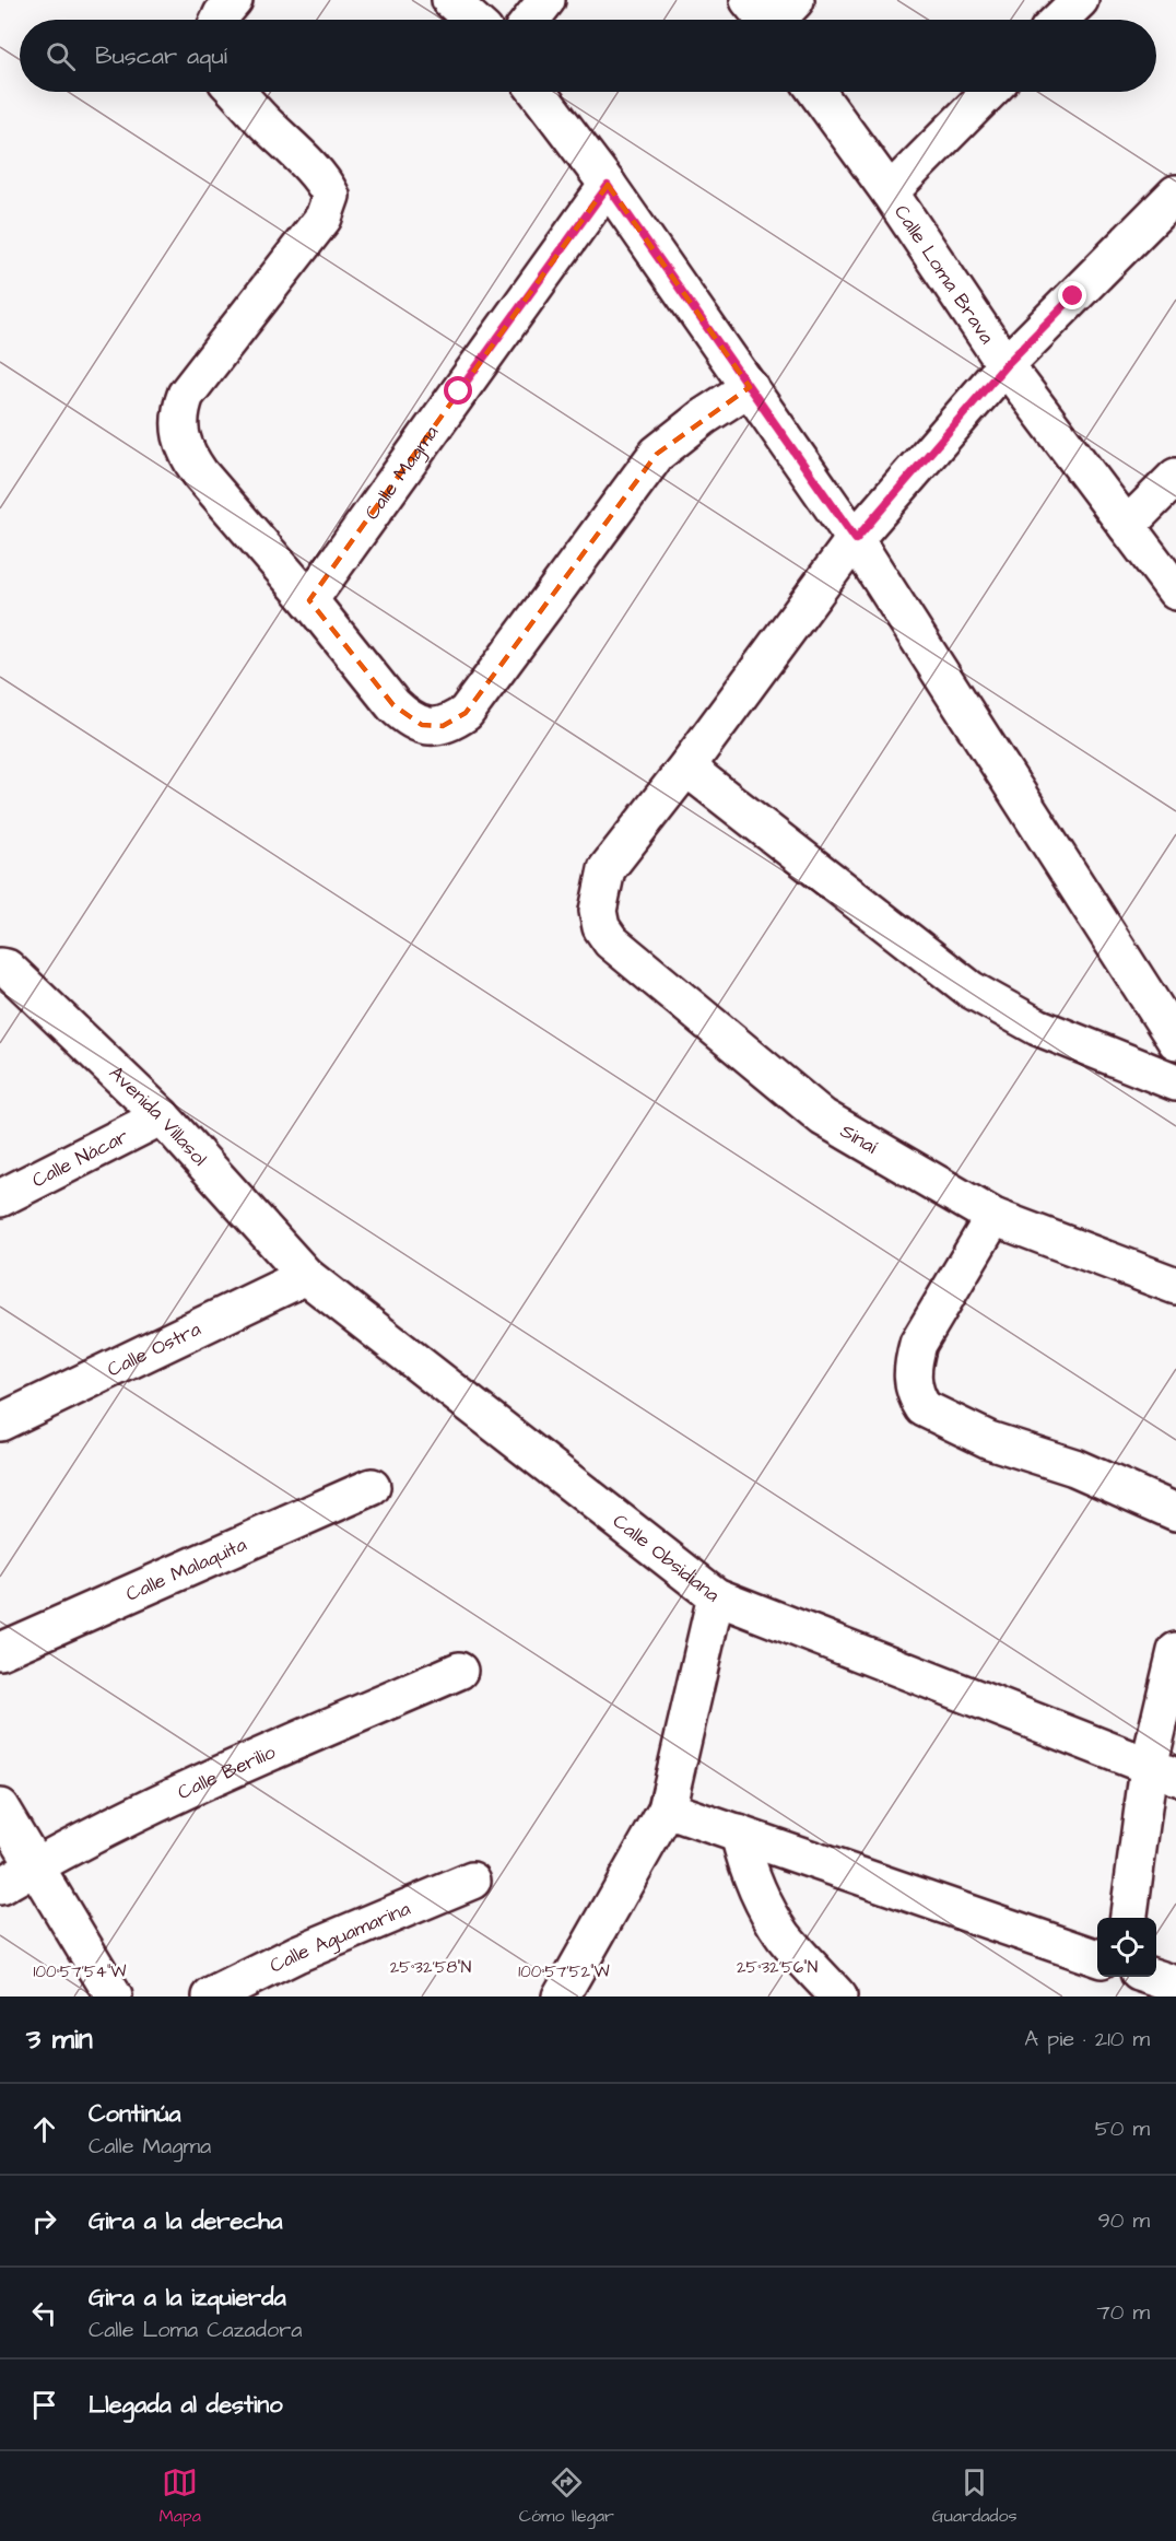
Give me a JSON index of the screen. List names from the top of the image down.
{
  "streets": {
    "street": [
      "Calle Loma Brava",
      "Calle Magma",
      "Avenida Villasol",
      "Sinaí",
      "Calle Nácar",
      "Calle Ostra",
      "Calle Obsidiana",
      "Calle Malaquita",
      "Calle Berilio",
      "Calle Aguamarina"
    ]
  },
  "crossings": [
    ["Avenida Villasol", "Calle Nácar"],
    ["Avenida Villasol", "Calle Ostra"],
    ["Avenida Villasol", "Calle Obsidiana"],
    ["Calle Ostra", "Calle Obsidiana"]
  ],
  "page": {
    "search": "Buscar aquí",
    "heading": ["3 min", "A pie · 210 m"],
    "list": [
      ["Continúa", "Calle Magma", "50 m"],
      ["Gira a la derecha", "90 m"],
      ["Gira a la izquierda", "Calle Loma Cazadora", "70 m"],
      "Llegada al destino"
    ],
    "nav": ["Mapa", "Cómo llegar", "Guardados"]
  },
  "coordinates": [
    "25°32'58\"N",
    "25°32'56\"N",
    "100°57'54\"W",
    "100°57'52\"W"
  ]
}
